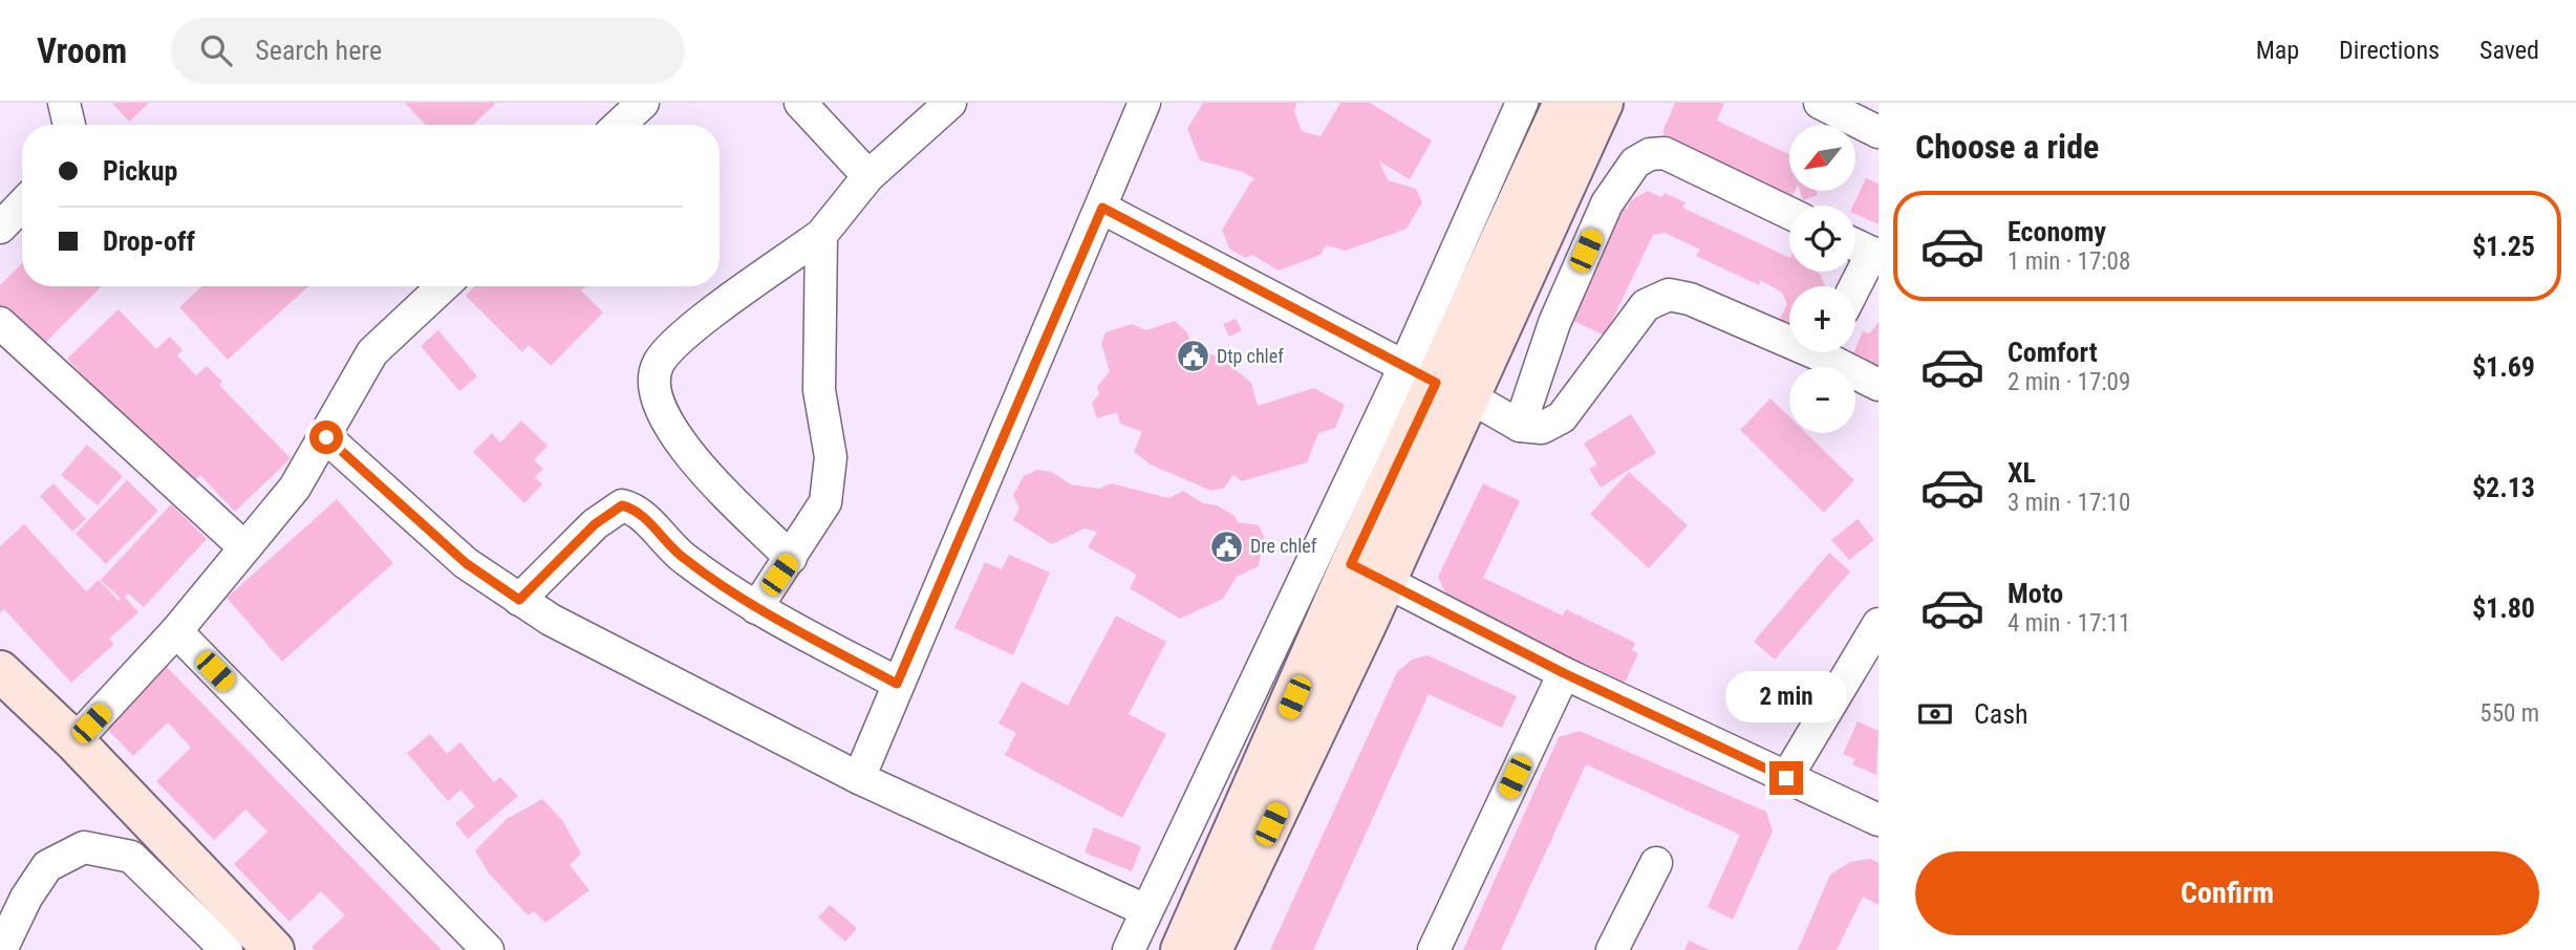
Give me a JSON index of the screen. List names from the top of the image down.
{
  "places": {
    "public building": ["Dtp chlef", "Dre chlef"]
  },
  "north": "bottom left",
  "page": {
    "header": "Vroom",
    "search": "Search here",
    "nav": ["Map", "Directions", "Saved"],
    "heading": "Choose a ride",
    "map_buttons": ["+", "−"],
    "banner": ["Pickup", "Drop-off"],
    "list": [
      {
        "name": "Economy",
        "note": "1 min · 17:08",
        "value": "$1.25"
      },
      {
        "name": "Comfort",
        "note": "2 min · 17:09",
        "value": "$1.69"
      },
      {
        "name": "XL",
        "note": "3 min · 17:10",
        "value": "$2.13"
      },
      {
        "name": "Moto",
        "note": "4 min · 17:11",
        "value": "$1.80"
      }
    ],
    "bubble": "2 min",
    "pay": ["Cash", "550 m"],
    "buttons": "Confirm"
  }
}
